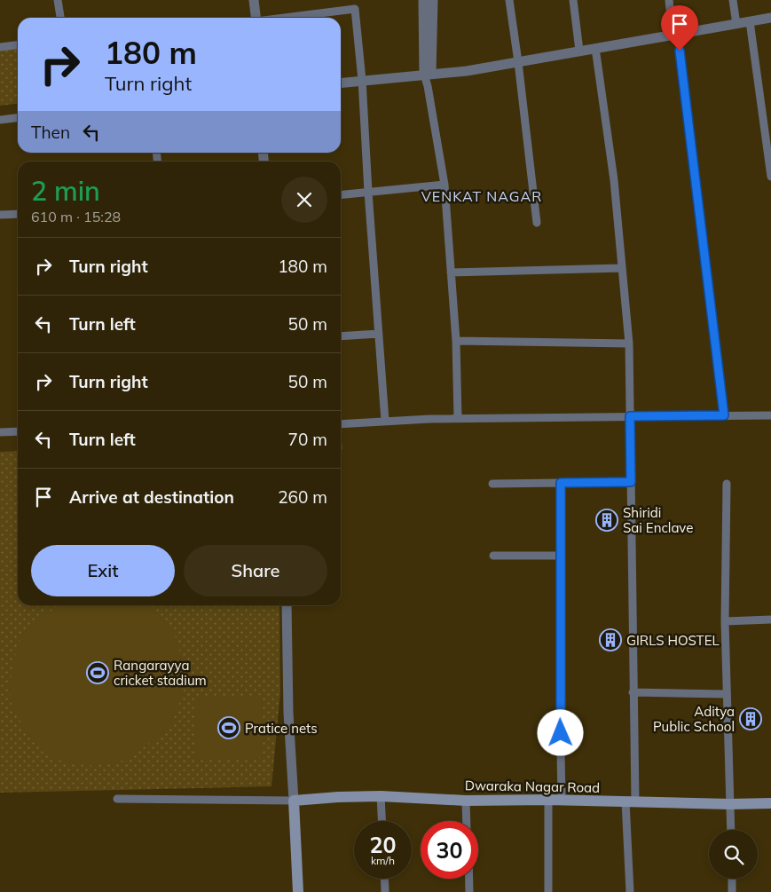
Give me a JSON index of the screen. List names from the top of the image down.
{
  "streets": {
    "main road": ["Dwaraka Nagar Road"]
  },
  "districts": ["VENKAT NAGAR"],
  "places": {
    "building": ["Shiridi Sai Enclave", "GIRLS HOSTEL", "Aditya Public School"],
    "sports": ["Rangarayya cricket stadium", "Pratice nets"]
  },
  "page": {
    "turn": ["180 m", "Turn right"],
    "then": "Then",
    "heading": ["2 min", "610 m · 15:28"],
    "list": [
      {
        "name": "Turn right",
        "value": "180 m"
      },
      {
        "name": "Turn left",
        "value": "50 m"
      },
      {
        "name": "Turn right",
        "value": "50 m"
      },
      {
        "name": "Turn left",
        "value": "70 m"
      },
      {
        "name": "Arrive at destination",
        "value": "260 m"
      }
    ],
    "buttons": ["Exit", "Share"],
    "speed": "20 km/h",
    "limit": "30"
  }
}
